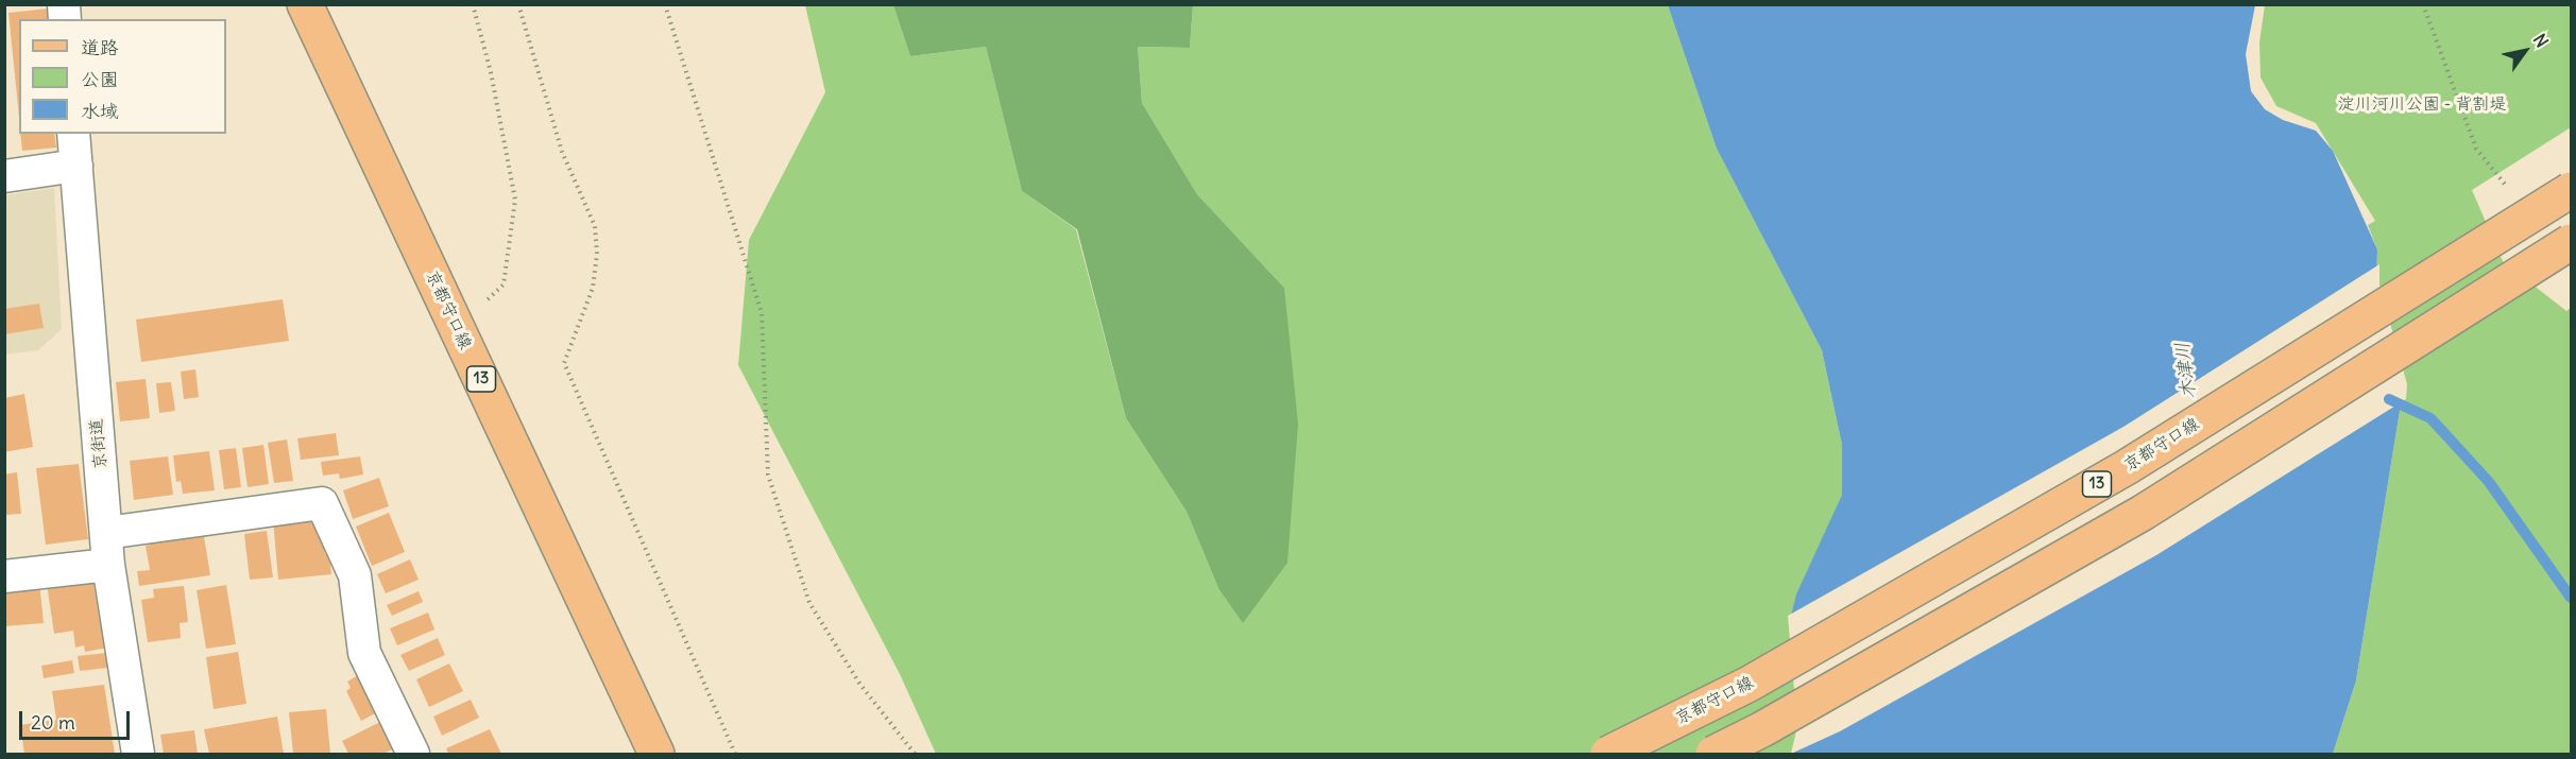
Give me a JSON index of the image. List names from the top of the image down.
{
  "streets": {
    "main road": ["京都守口線", "13"],
    "street": ["京街道"]
  },
  "water": ["木津川"],
  "parks": ["淀川河川公園 - 背割堤"],
  "legend": ["道路", "公園", "水域"],
  "scale_bar": "20 m",
  "north": "top right"
}
